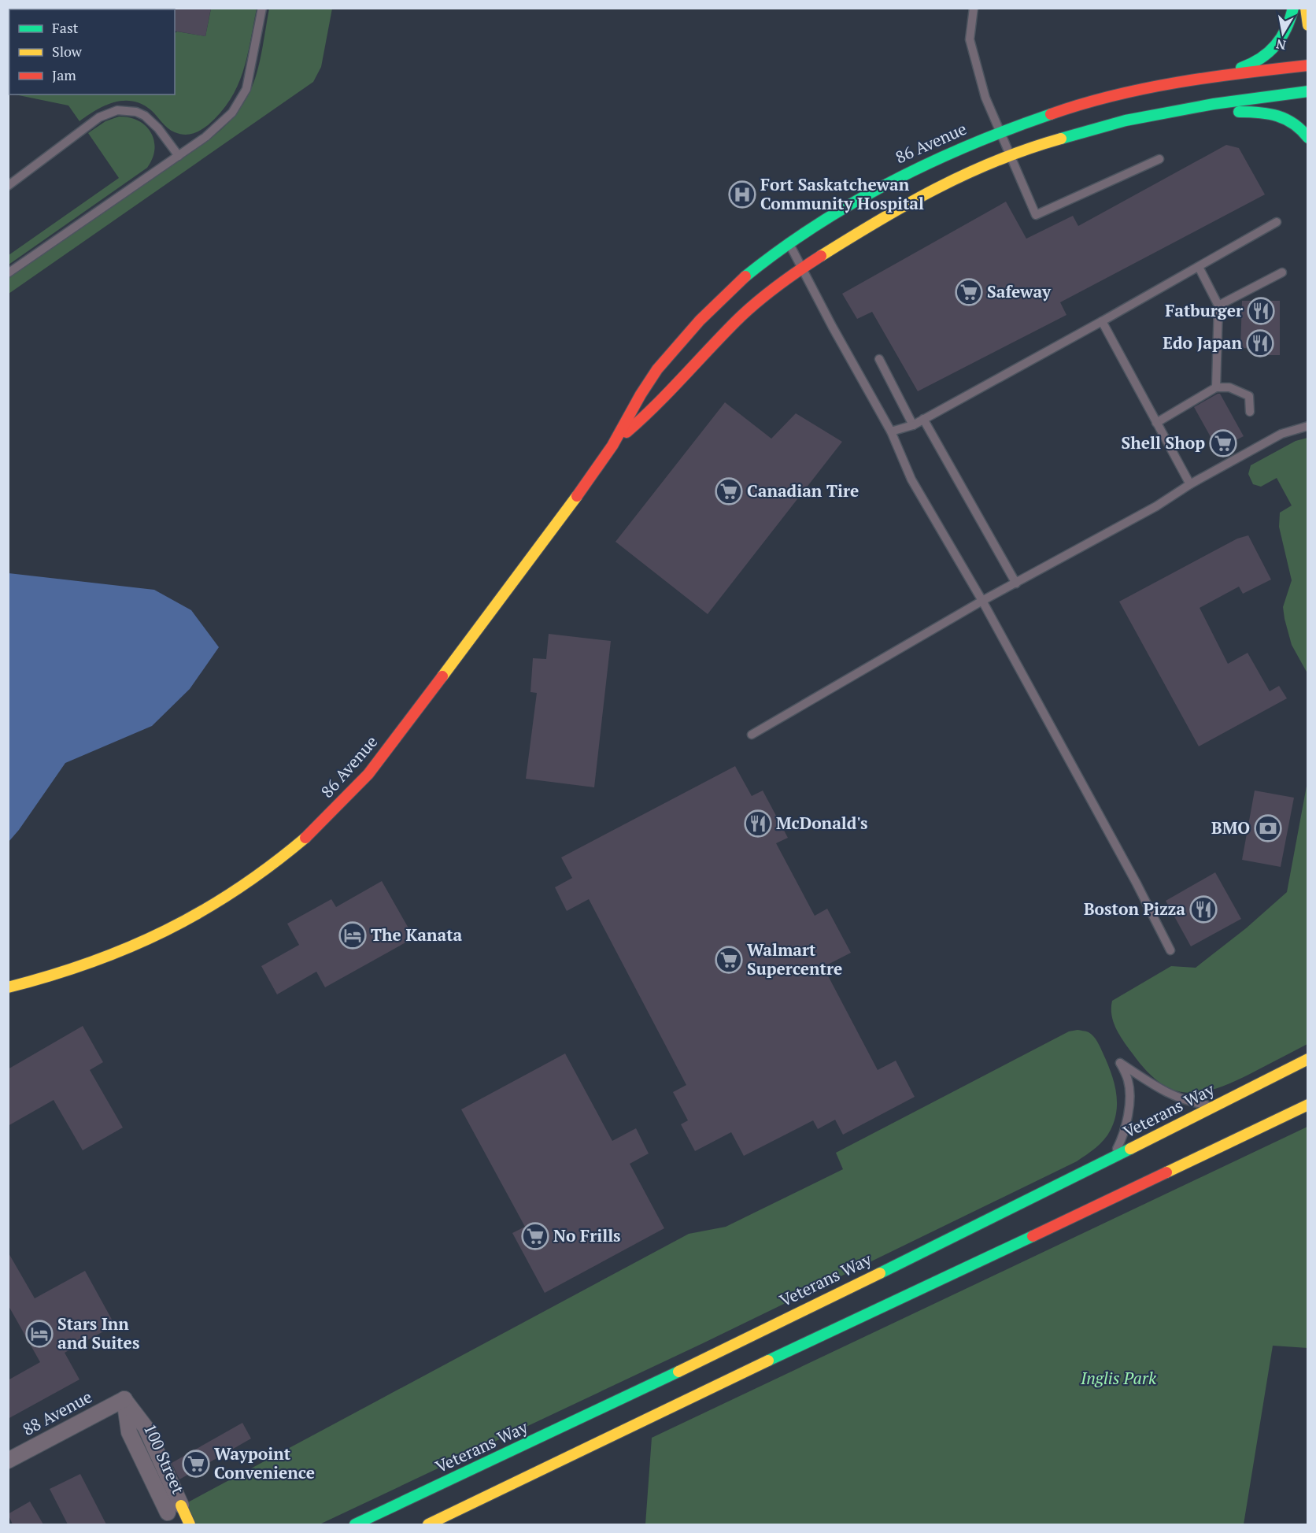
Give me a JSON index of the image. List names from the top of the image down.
{
  "streets": {
    "street": [
      "86 Avenue",
      "Veterans Way",
      "88 Avenue",
      "100 Street"
    ]
  },
  "crossings": [
    ["88 Avenue", "100 Street"]
  ],
  "parks": ["Inglis Park"],
  "places": {
    "hospital": ["Fort Saskatchewan Community Hospital"],
    "supermarket": [
      "Safeway",
      "Shell Shop",
      "Canadian Tire",
      "Walmart Supercentre",
      "No Frills",
      "Waypoint Convenience"
    ],
    "restaurant": [
      "Fatburger",
      "Edo Japan",
      "McDonald's",
      "Boston Pizza"
    ],
    "bank": ["BMO"],
    "hotel": ["The Kanata", "Stars Inn and Suites"]
  },
  "legend": ["Fast", "Slow", "Jam"],
  "north": "bottom"
}
